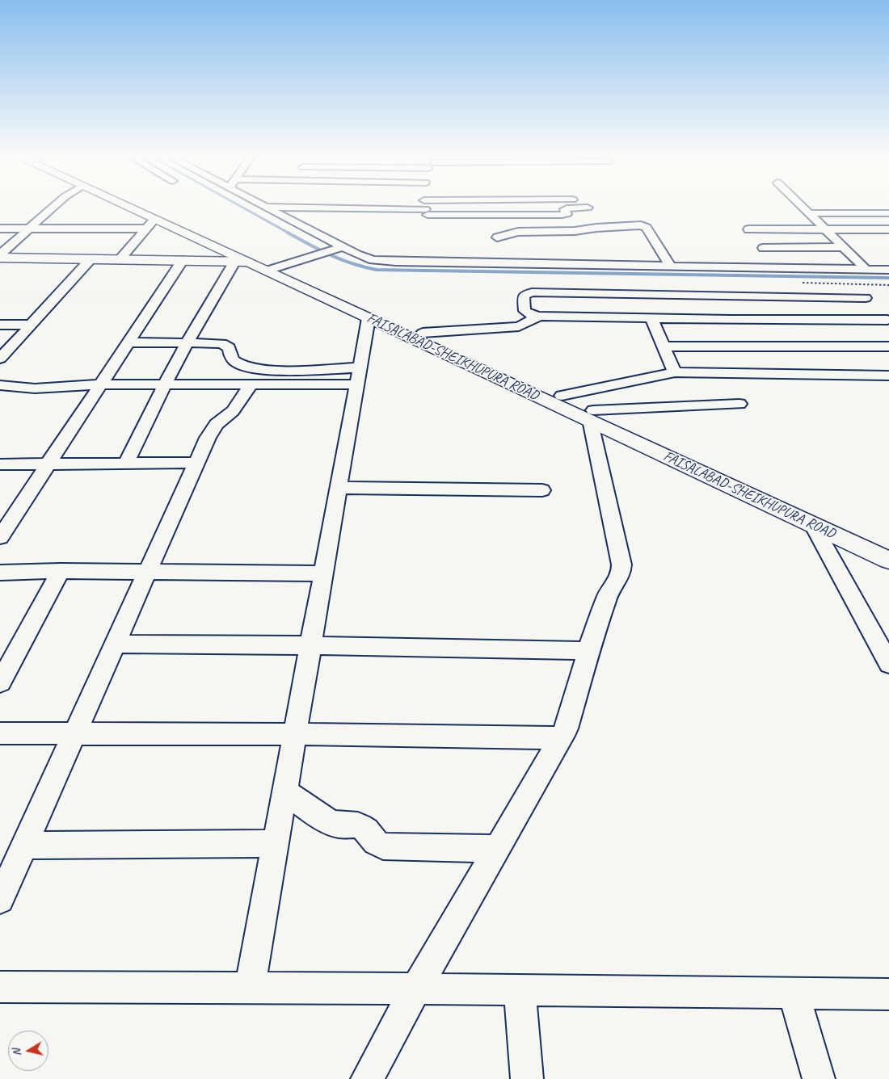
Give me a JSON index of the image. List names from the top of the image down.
{
  "streets": {
    "main road": ["FAISALABAD-SHEIKHUPURA ROAD"]
  },
  "north": "left"
}
